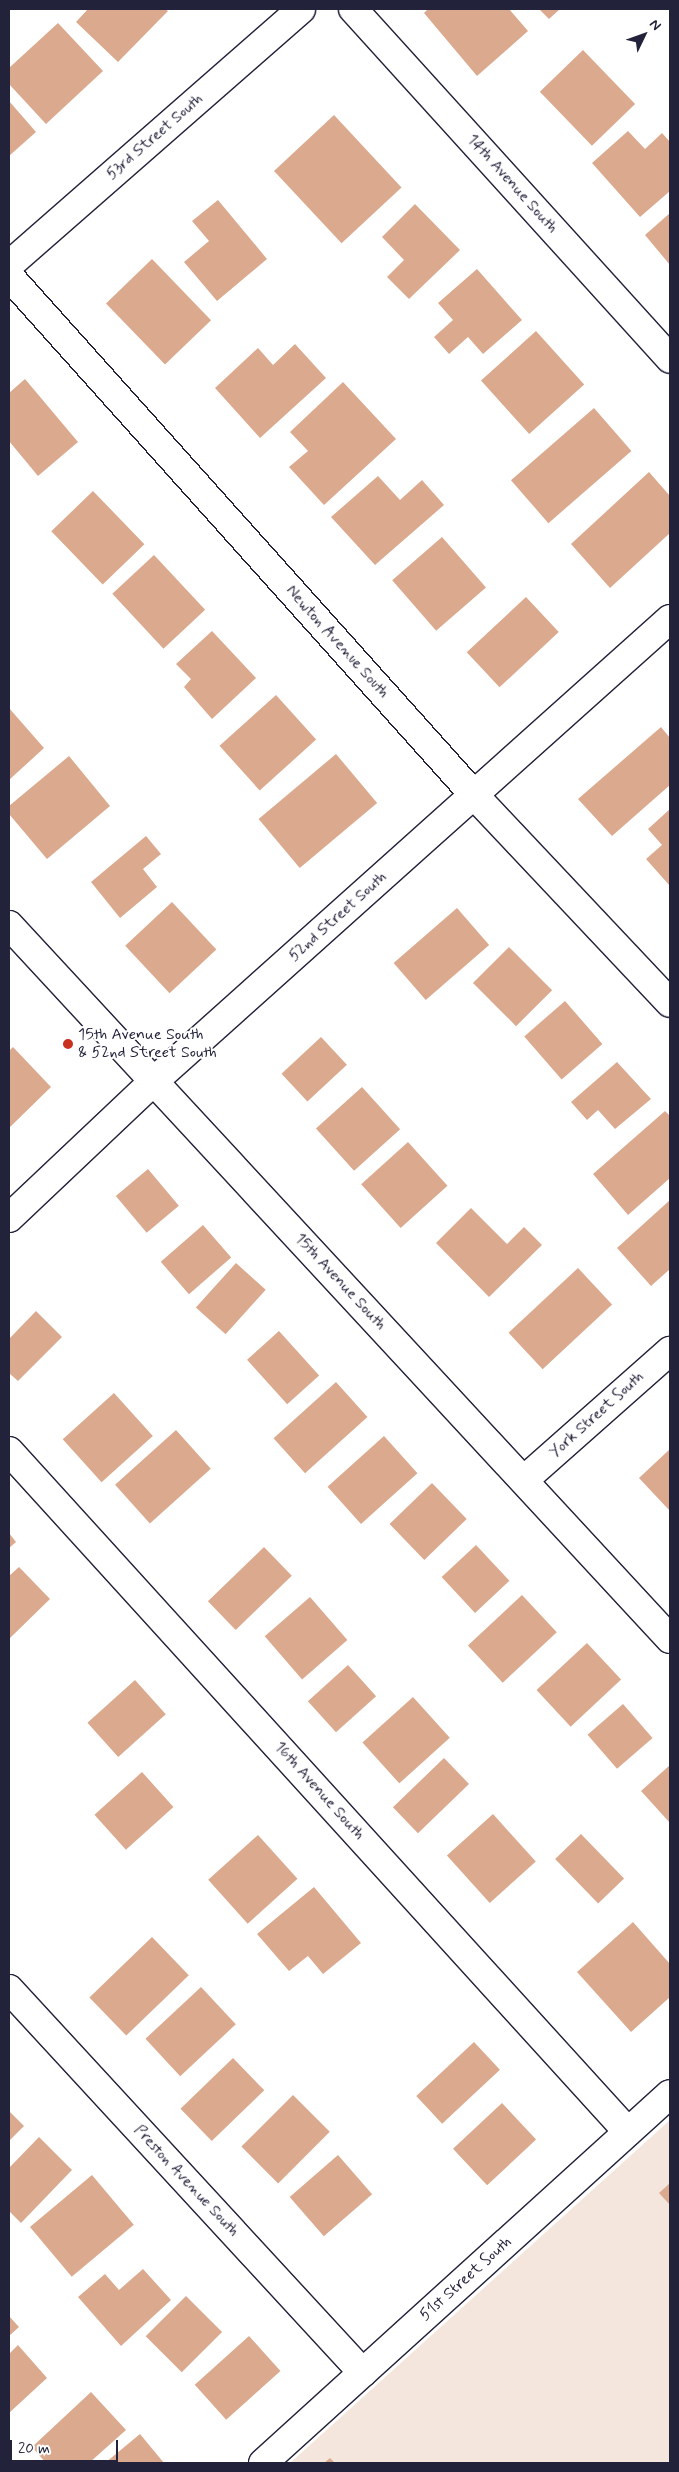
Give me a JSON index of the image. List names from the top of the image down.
{
  "streets": {
    "street": [
      "53rd Street South",
      "14th Avenue South",
      "Newton Avenue South",
      "52nd Street South",
      "15th Avenue South",
      "York Street South",
      "16th Avenue South",
      "Preston Avenue South",
      "51st Street South"
    ]
  },
  "crossings": [
    ["Newton Avenue South", "52nd Street South"],
    ["52nd Street South", "15th Avenue South"],
    ["15th Avenue South", "York Street South"],
    ["16th Avenue South", "51st Street South"],
    ["Preston Avenue South", "51st Street South"]
  ],
  "places": ["15th Avenue South & 52nd Street South"],
  "scale_bar": "20 m",
  "north": "top right"
}
